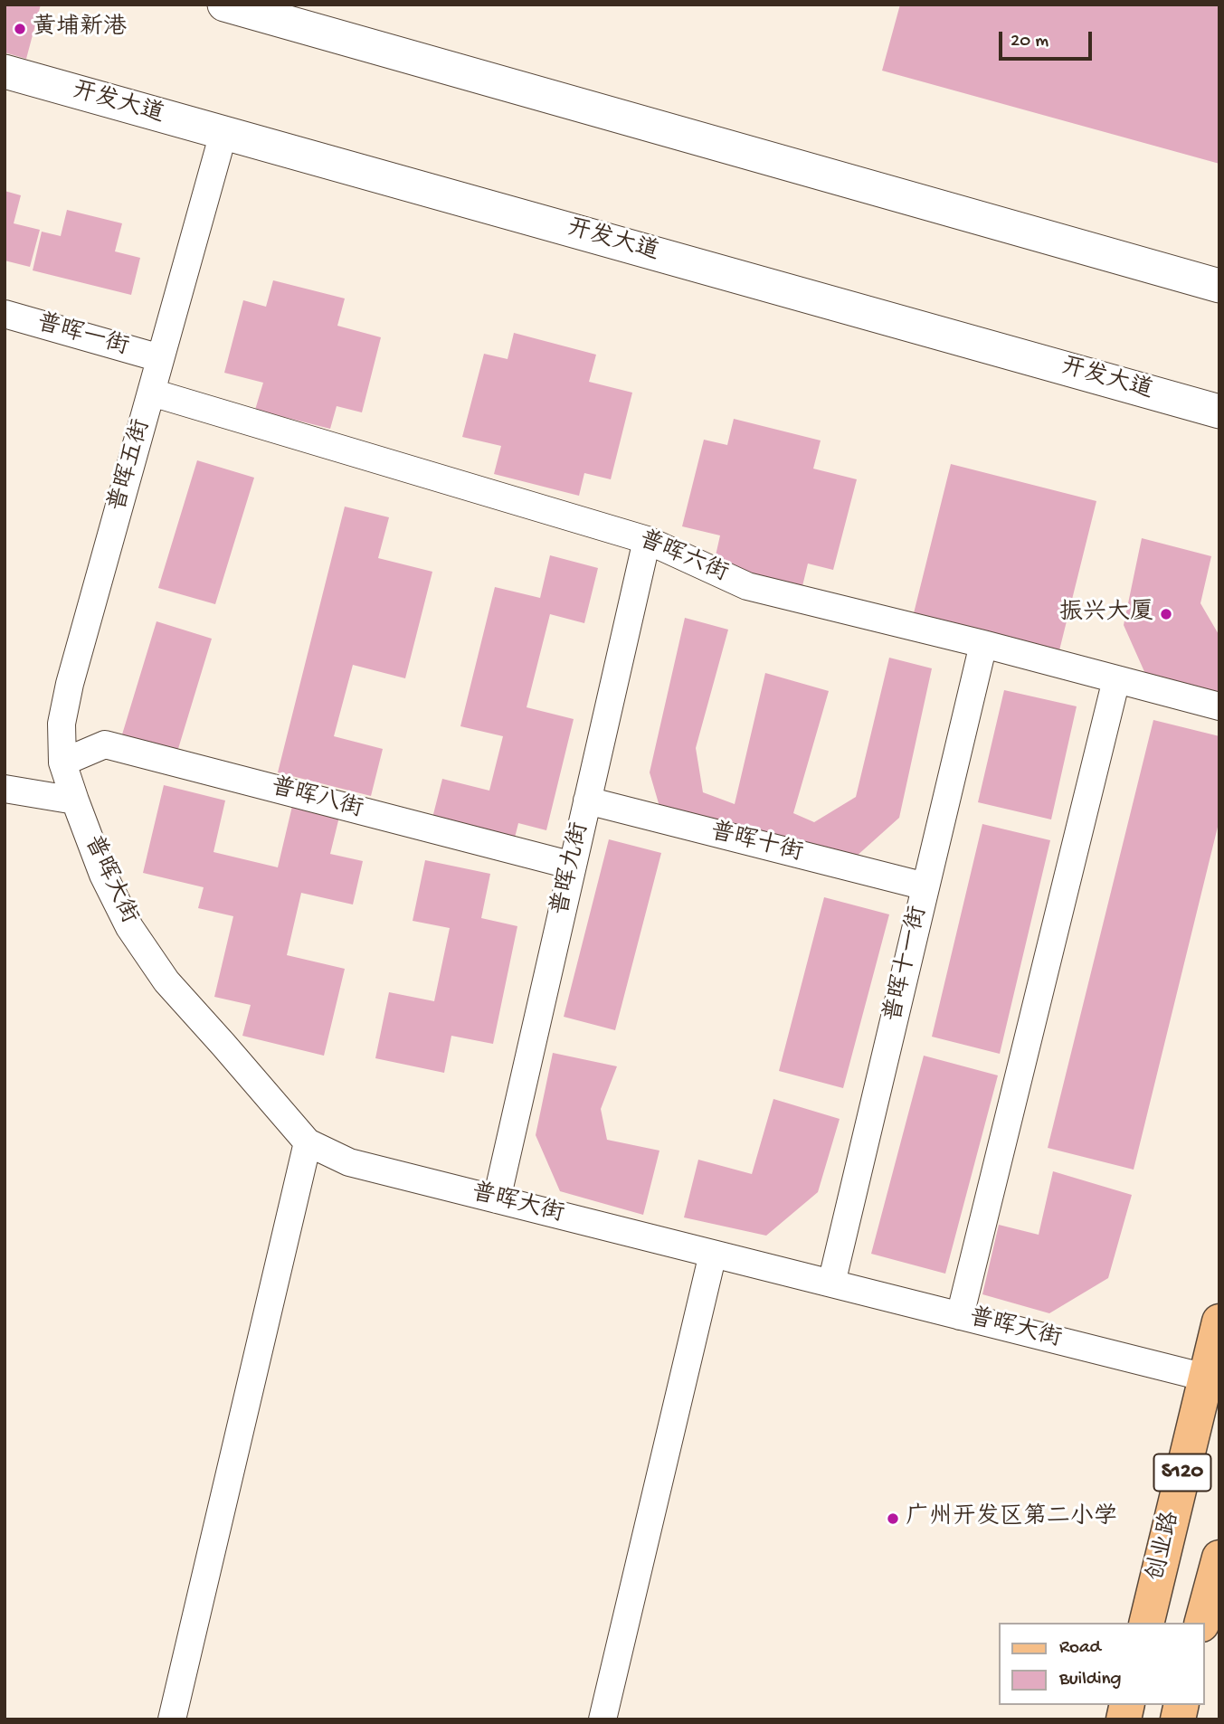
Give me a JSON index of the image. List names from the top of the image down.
{
  "streets": {
    "main road": ["S120", "创业路"],
    "street": [
      "开发大道",
      "普晖一街",
      "普晖五街",
      "普晖六街",
      "普晖八街",
      "普晖十街",
      "普晖九街",
      "普晖大街",
      "普晖十一街"
    ]
  },
  "crossings": [
    ["开发大道", "普晖五街"],
    ["普晖一街", "普晖五街"],
    ["普晖五街", "普晖六街"],
    ["普晖五街", "普晖八街"],
    ["普晖五街", "普晖大街"],
    ["普晖六街", "普晖九街"],
    ["普晖六街", "普晖十一街"],
    ["普晖八街", "普晖九街"],
    ["普晖十街", "普晖九街"],
    ["普晖十街", "普晖十一街"],
    ["普晖九街", "普晖大街"],
    ["普晖大街", "普晖十一街"],
    ["普晖大街", "创业路"]
  ],
  "places": ["黄埔新港", "振兴大厦", "广州开发区第二小学"],
  "legend": ["Road", "Building"],
  "scale_bar": "20 m"
}
